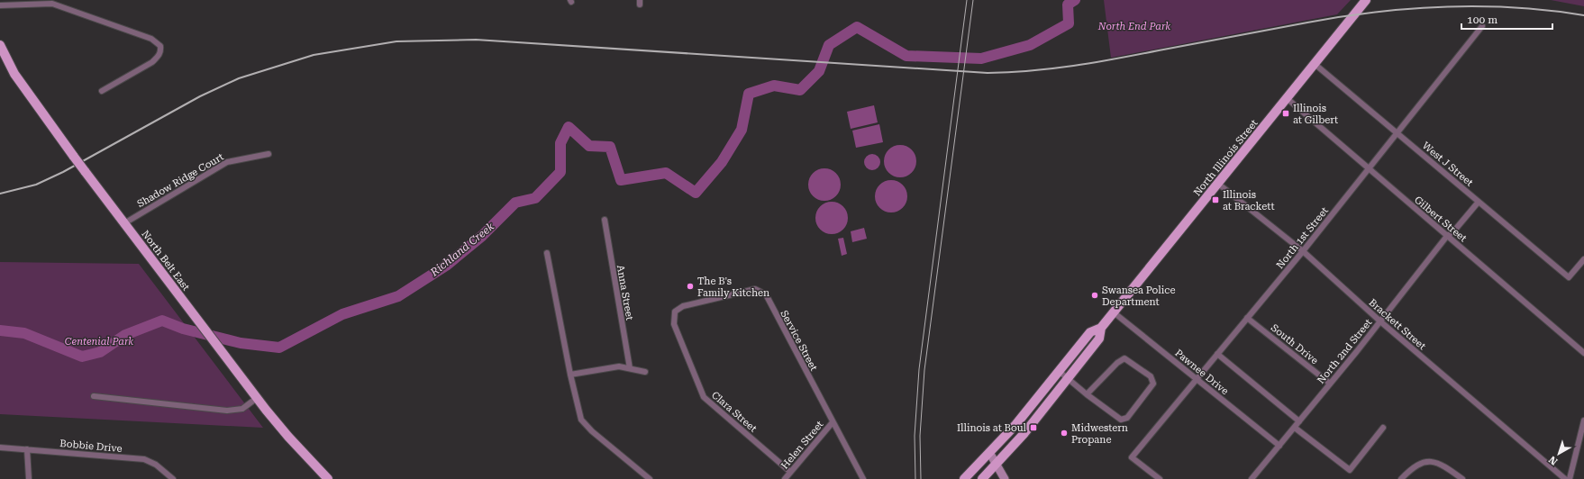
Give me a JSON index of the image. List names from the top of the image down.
{
  "streets": {
    "main road": ["North Illinois Street", "North Belt East"],
    "street": [
      "West J Street",
      "Shadow Ridge Court",
      "Gilbert Street",
      "North 1st Street",
      "Anna Street",
      "Brackett Street",
      "Service Street",
      "South Drive",
      "North 2nd Street",
      "Pawnee Drive",
      "Clara Street",
      "Helen Street",
      "Bobbie Drive"
    ]
  },
  "crossings": [
    ["North Illinois Street", "West J Street"],
    ["North Illinois Street", "Gilbert Street"],
    ["North Illinois Street", "Brackett Street"],
    ["North Illinois Street", "Pawnee Drive"],
    ["West J Street", "North 1st Street"],
    ["West J Street", "North 2nd Street"],
    ["Shadow Ridge Court", "North Belt East"],
    ["Gilbert Street", "North 1st Street"],
    ["Gilbert Street", "North 2nd Street"],
    ["North 1st Street", "Brackett Street"],
    ["North 1st Street", "South Drive"],
    ["North 1st Street", "Pawnee Drive"],
    ["Brackett Street", "North 2nd Street"],
    ["Service Street", "Clara Street"],
    ["Service Street", "Helen Street"],
    ["South Drive", "North 2nd Street"],
    ["North 2nd Street", "Pawnee Drive"],
    ["Clara Street", "Helen Street"]
  ],
  "water": ["Richland Creek"],
  "parks": ["North End Park", "Centenial Park"],
  "places": {
    "transit": ["Illinois at Gilbert", "Illinois at Brackett", "Illinois at Boul"],
    "other": ["The B's Family Kitchen", "Swansea Police Department", "Midwestern Propane"]
  },
  "scale_bar": "100 m",
  "north": "bottom left"
}
